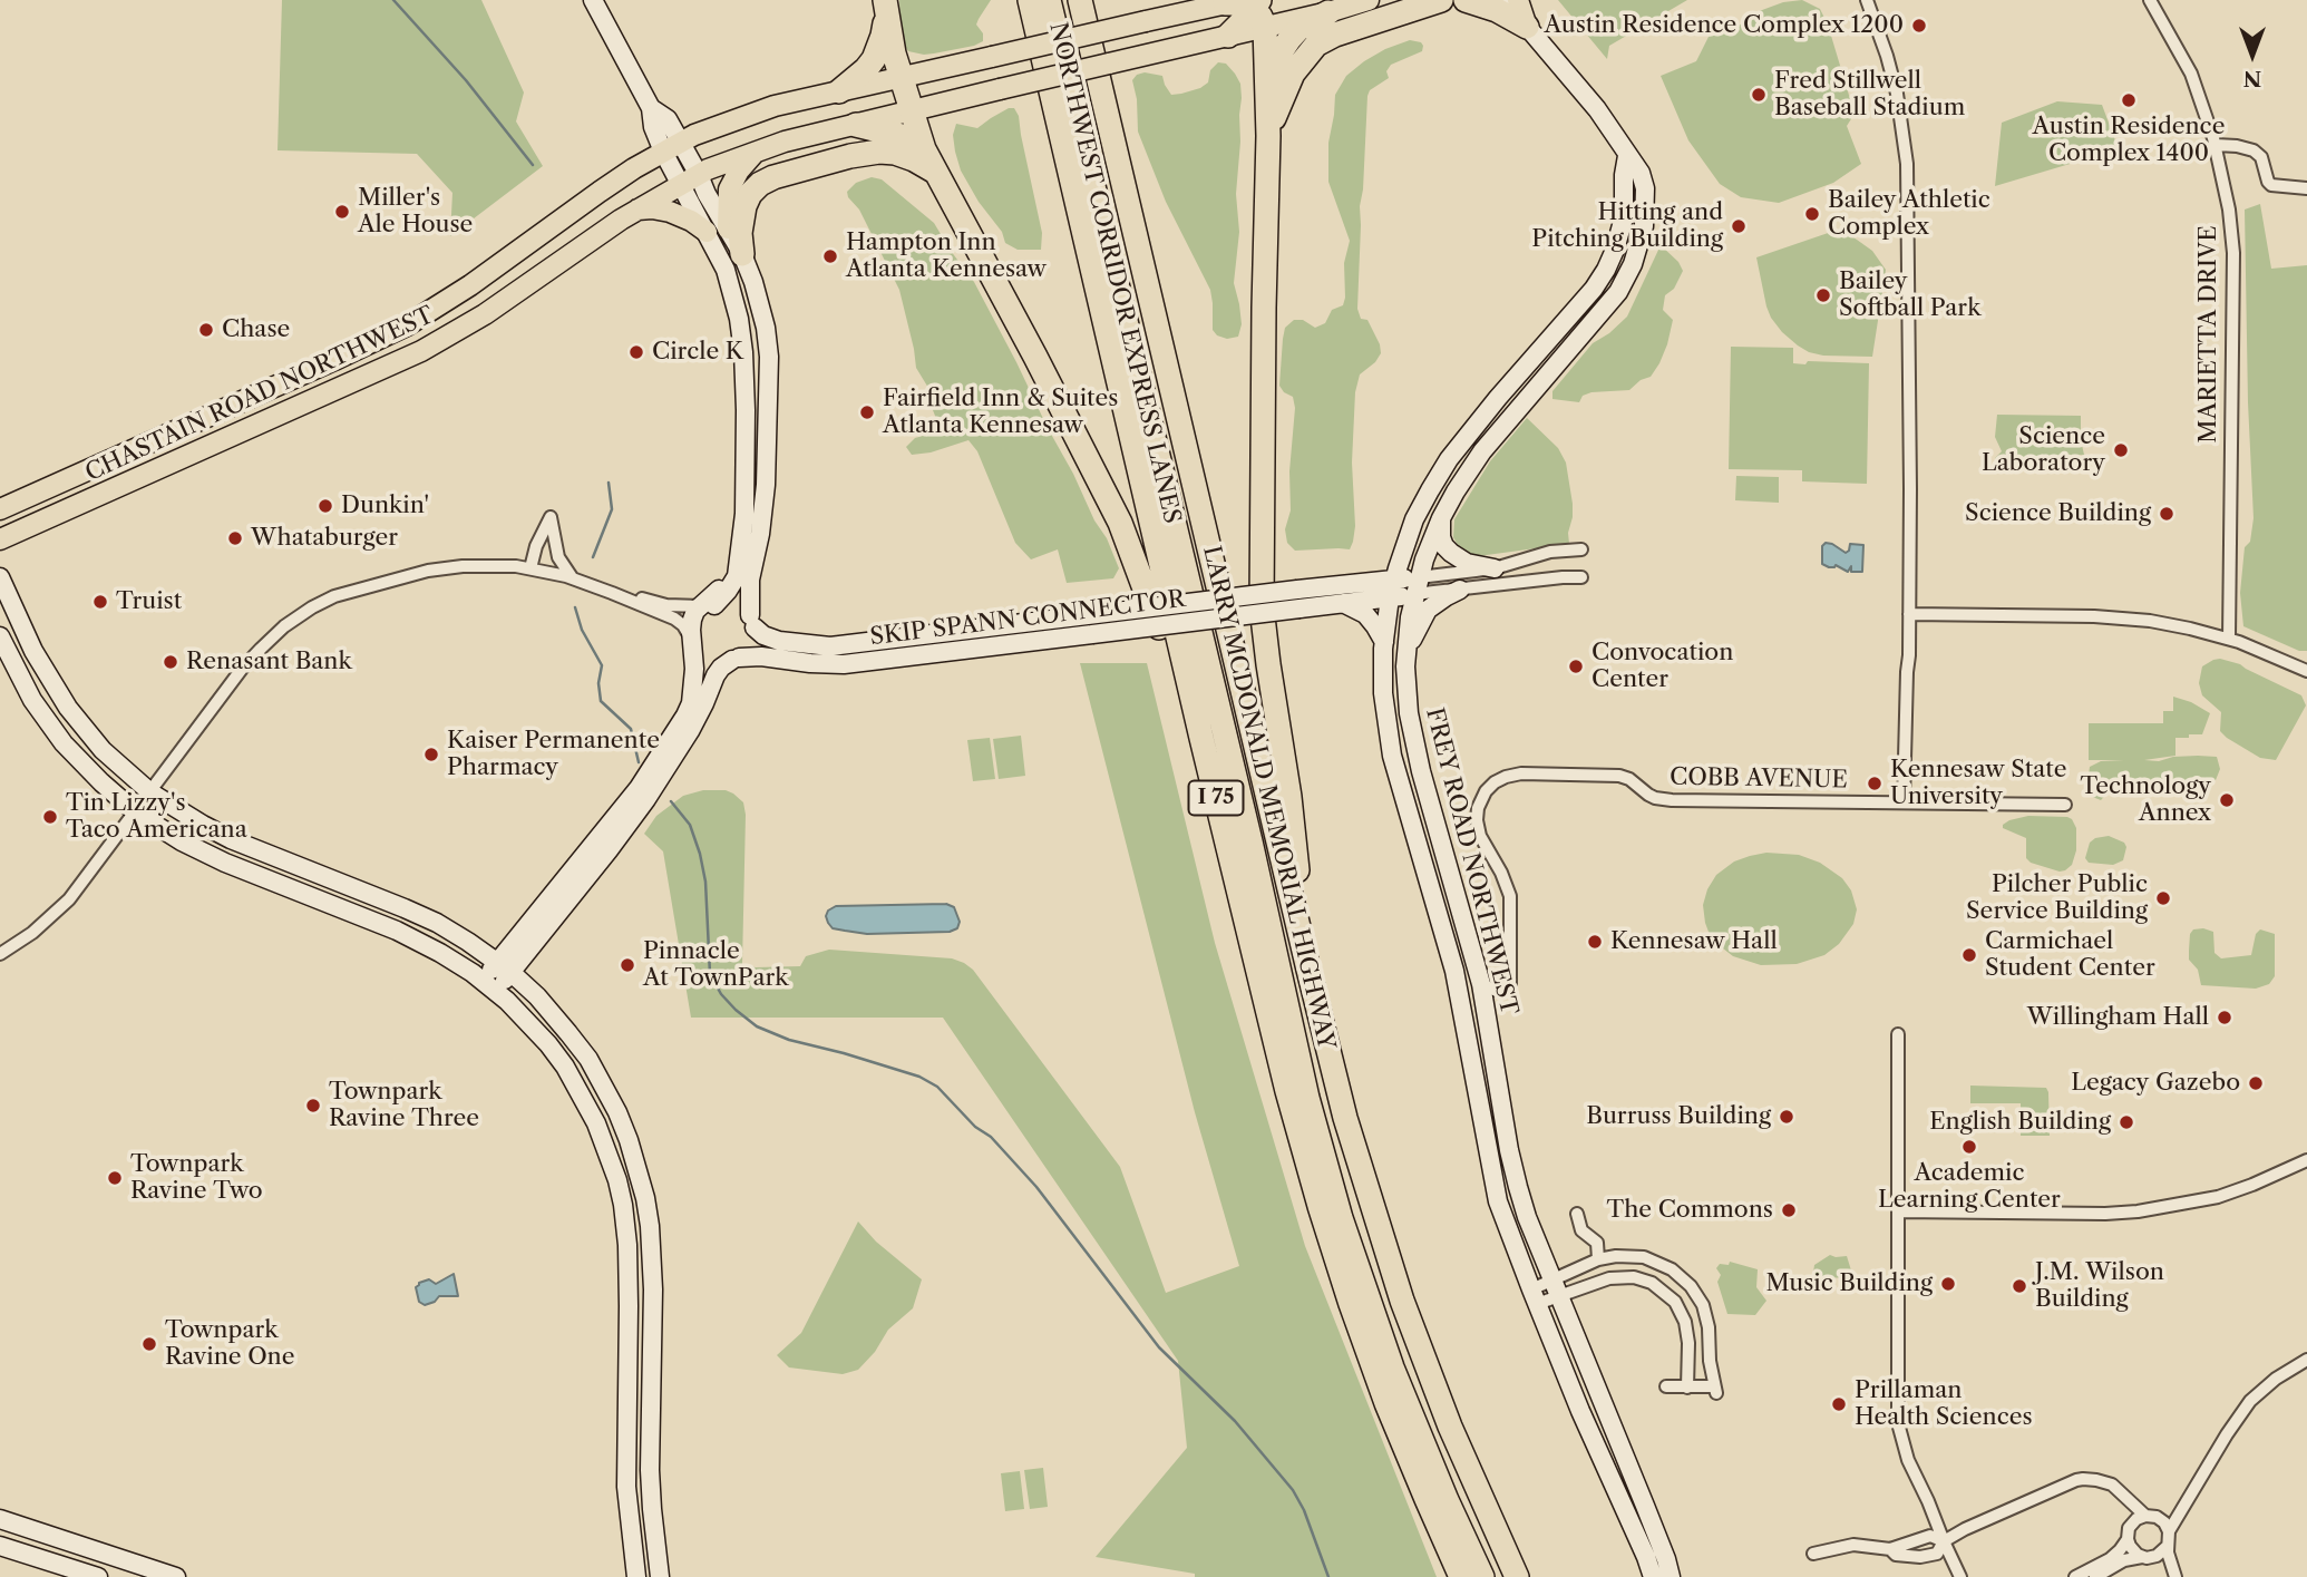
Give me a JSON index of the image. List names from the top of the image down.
{
  "streets": {
    "highway": ["NORTHWEST CORRIDOR EXPRESS LANES", "I 75", "LARRY MCDONALD MEMORIAL HIGHWAY"],
    "main road": ["CHASTAIN ROAD NORTHWEST", "SKIP SPANN CONNECTOR", "FREY ROAD NORTHWEST"],
    "street": ["MARIETTA DRIVE", "COBB AVENUE"]
  },
  "crossings": [
    ["SKIP SPANN CONNECTOR", "FREY ROAD NORTHWEST"],
    ["COBB AVENUE", "FREY ROAD NORTHWEST"]
  ],
  "places": [
    "Austin Residence Complex 1200",
    "Fred Stillwell Baseball Stadium",
    "Austin Residence Complex 1400",
    "Miller's Ale House",
    "Bailey Athletic Complex",
    "Hitting and Pitching Building",
    "Hampton Inn Atlanta Kennesaw",
    "Bailey Softball Park",
    "Chase",
    "Circle K",
    "Fairfield Inn & Suites Atlanta Kennesaw",
    "Science Laboratory",
    "Dunkin'",
    "Science Building",
    "Whataburger",
    "Truist",
    "Renasant Bank",
    "Convocation Center",
    "Kaiser Permanente Pharmacy",
    "Kennesaw State University",
    "Technology Annex",
    "Tin Lizzy's Taco Americana",
    "Pilcher Public Service Building",
    "Kennesaw Hall",
    "Carmichael Student Center",
    "Pinnacle At TownPark",
    "Willingham Hall",
    "Legacy Gazebo",
    "Townpark Ravine Three",
    "Burruss Building",
    "English Building",
    "Academic Learning Center",
    "Townpark Ravine Two",
    "The Commons",
    "Music Building",
    "J.M. Wilson Building",
    "Townpark Ravine One",
    "Prillaman Health Sciences"
  ],
  "north": "bottom"
}
